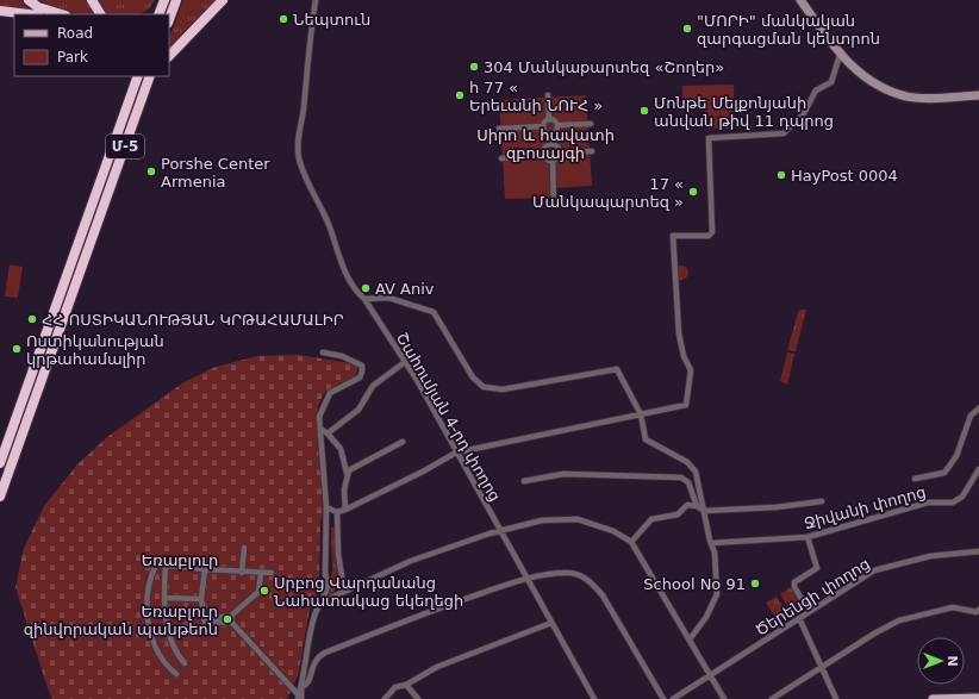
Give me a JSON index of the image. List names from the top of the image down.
{
  "streets": {
    "highway": ["Մ-5"],
    "street": ["Շահումյան 4-րդ փողոց", "Ջիվանի փողոց", "Ծերենցի փողոց"]
  },
  "parks": ["Սիրո և հավատի զբոսայգի", "Եռաբլուր"],
  "places": [
    "Նեպտուն",
    "\"ՄՈՐԻ\" մանկական զարգացման կենտրոն",
    "304 Մանկաpարտեզ «Շողեր»",
    "հ 77 « Երեւանի ՆՈՒՀ »",
    "Մոնթե Մելքոնյանի անվան թիվ 11 դպրոց",
    "Porshe Center Armenia",
    "HayPost 0004",
    "17 « Մանկապարտեզ »",
    "AV Aniv",
    "ՀՀ ՈՍՏԻԿԱՆՈՒԹՅԱՆ ԿՐԹԱՀԱՄԱԼԻՐ",
    "Ոստիկանության կրթահամալիր",
    "School No 91",
    "Սրբոց Վարդանանց Նահատակաց եկեղեցի",
    "Եռաբլուր զինվորական պանթեոն"
  ],
  "legend": ["Road", "Park"],
  "north": "right"
}
